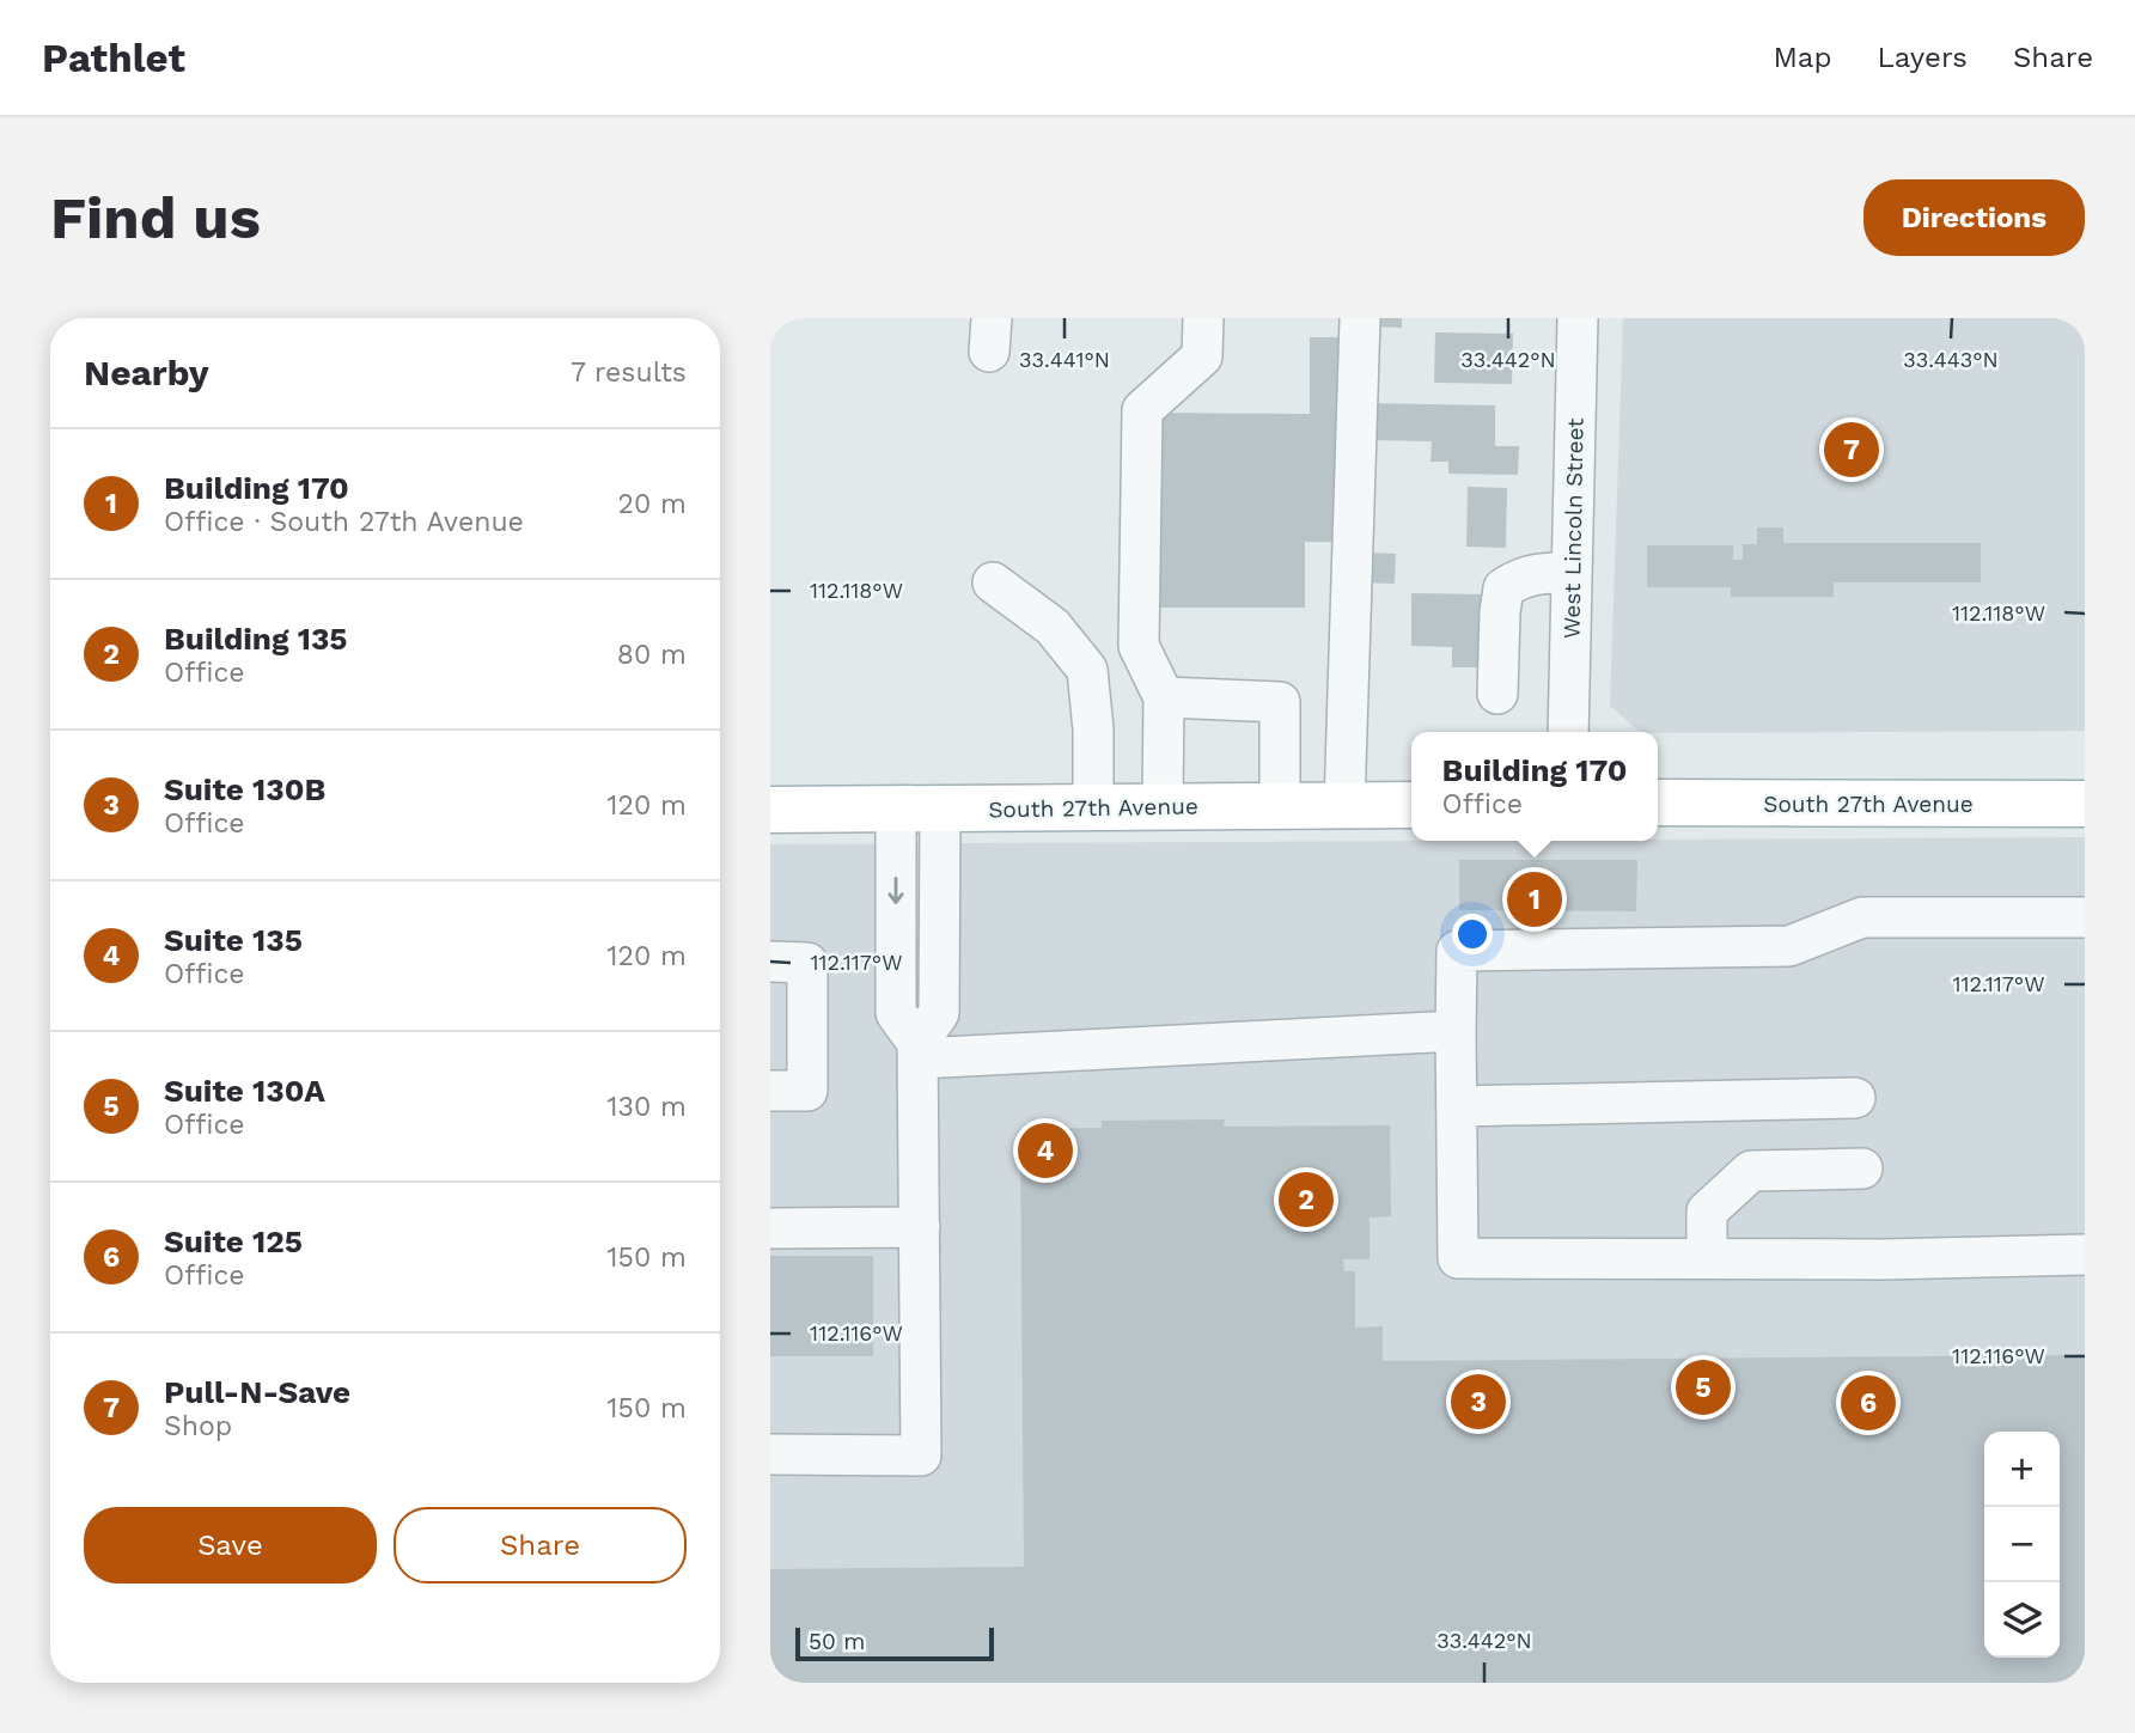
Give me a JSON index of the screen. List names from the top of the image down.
{
  "streets": {
    "main road": ["South 27th Avenue"],
    "street": ["West Lincoln Street"]
  },
  "scale_bar": "50 m",
  "page": {
    "header": "Pathlet",
    "nav": ["Map", "Layers", "Share"],
    "buttons": [
      "Directions",
      ["Save", "Share"]
    ],
    "title": "Find us",
    "heading": ["Nearby", "7 results"],
    "pins": [
      "7",
      "1",
      "4",
      "2",
      "5",
      "3",
      "6"
    ],
    "list": [
      {
        "mark": "1",
        "name": "Building 170",
        "note": "Office · South 27th Avenue",
        "value": "20 m"
      },
      {
        "mark": "2",
        "name": "Building 135",
        "note": "Office",
        "value": "80 m"
      },
      {
        "mark": "3",
        "name": "Suite 130B",
        "note": "Office",
        "value": "120 m"
      },
      {
        "mark": "4",
        "name": "Suite 135",
        "note": "Office",
        "value": "120 m"
      },
      {
        "mark": "5",
        "name": "Suite 130A",
        "note": "Office",
        "value": "130 m"
      },
      {
        "mark": "6",
        "name": "Suite 125",
        "note": "Office",
        "value": "150 m"
      },
      {
        "mark": "7",
        "name": "Pull-N-Save",
        "note": "Shop",
        "value": "150 m"
      }
    ],
    "popup": ["Building 170", "Office"],
    "map_buttons": ["+", "−"],
    "scale": "50 m"
  },
  "coordinates": [
    "33.441°N",
    "33.442°N",
    "33.443°N",
    "112.118°W",
    "112.117°W",
    "112.116°W"
  ]
}
